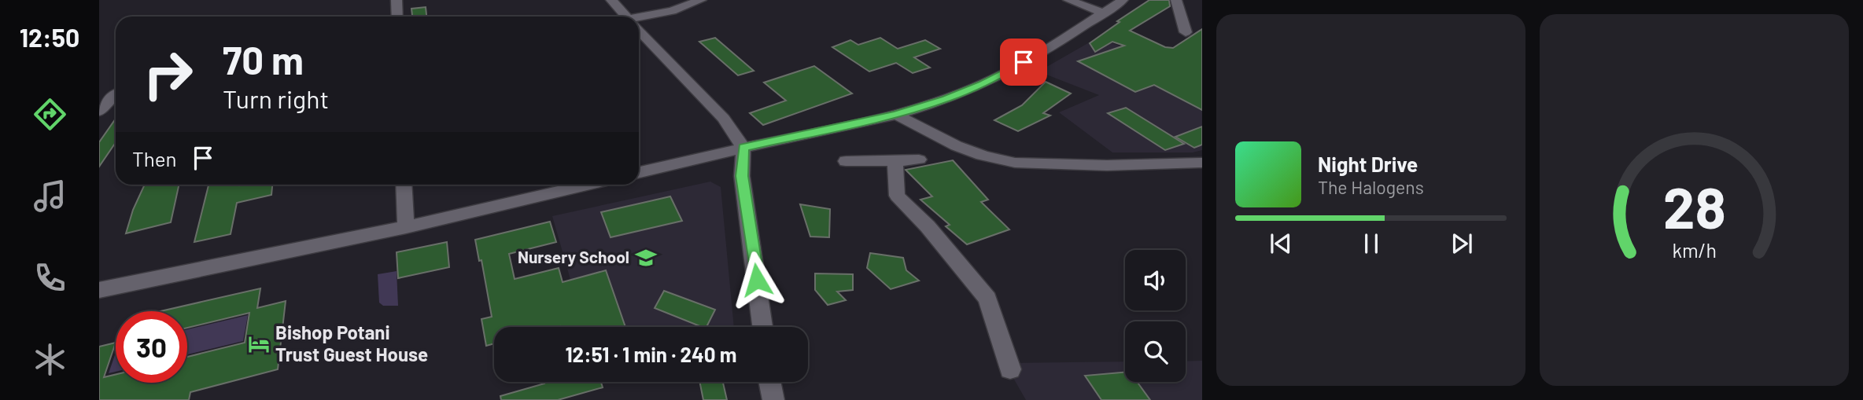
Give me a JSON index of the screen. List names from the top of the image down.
{
  "places": {
    "school or university": ["Nursery School"],
    "hotel": ["Bishop Potani Trust Guest House"]
  },
  "page": {
    "tabs": "12:50",
    "turn": ["70 m", "Turn right"],
    "then": "Then",
    "song": ["Night Drive", "The Halogens"],
    "limit": "30",
    "trip": "12:51 · 1 min · 240 m",
    "gauge": ["28", "km/h"]
  }
}
